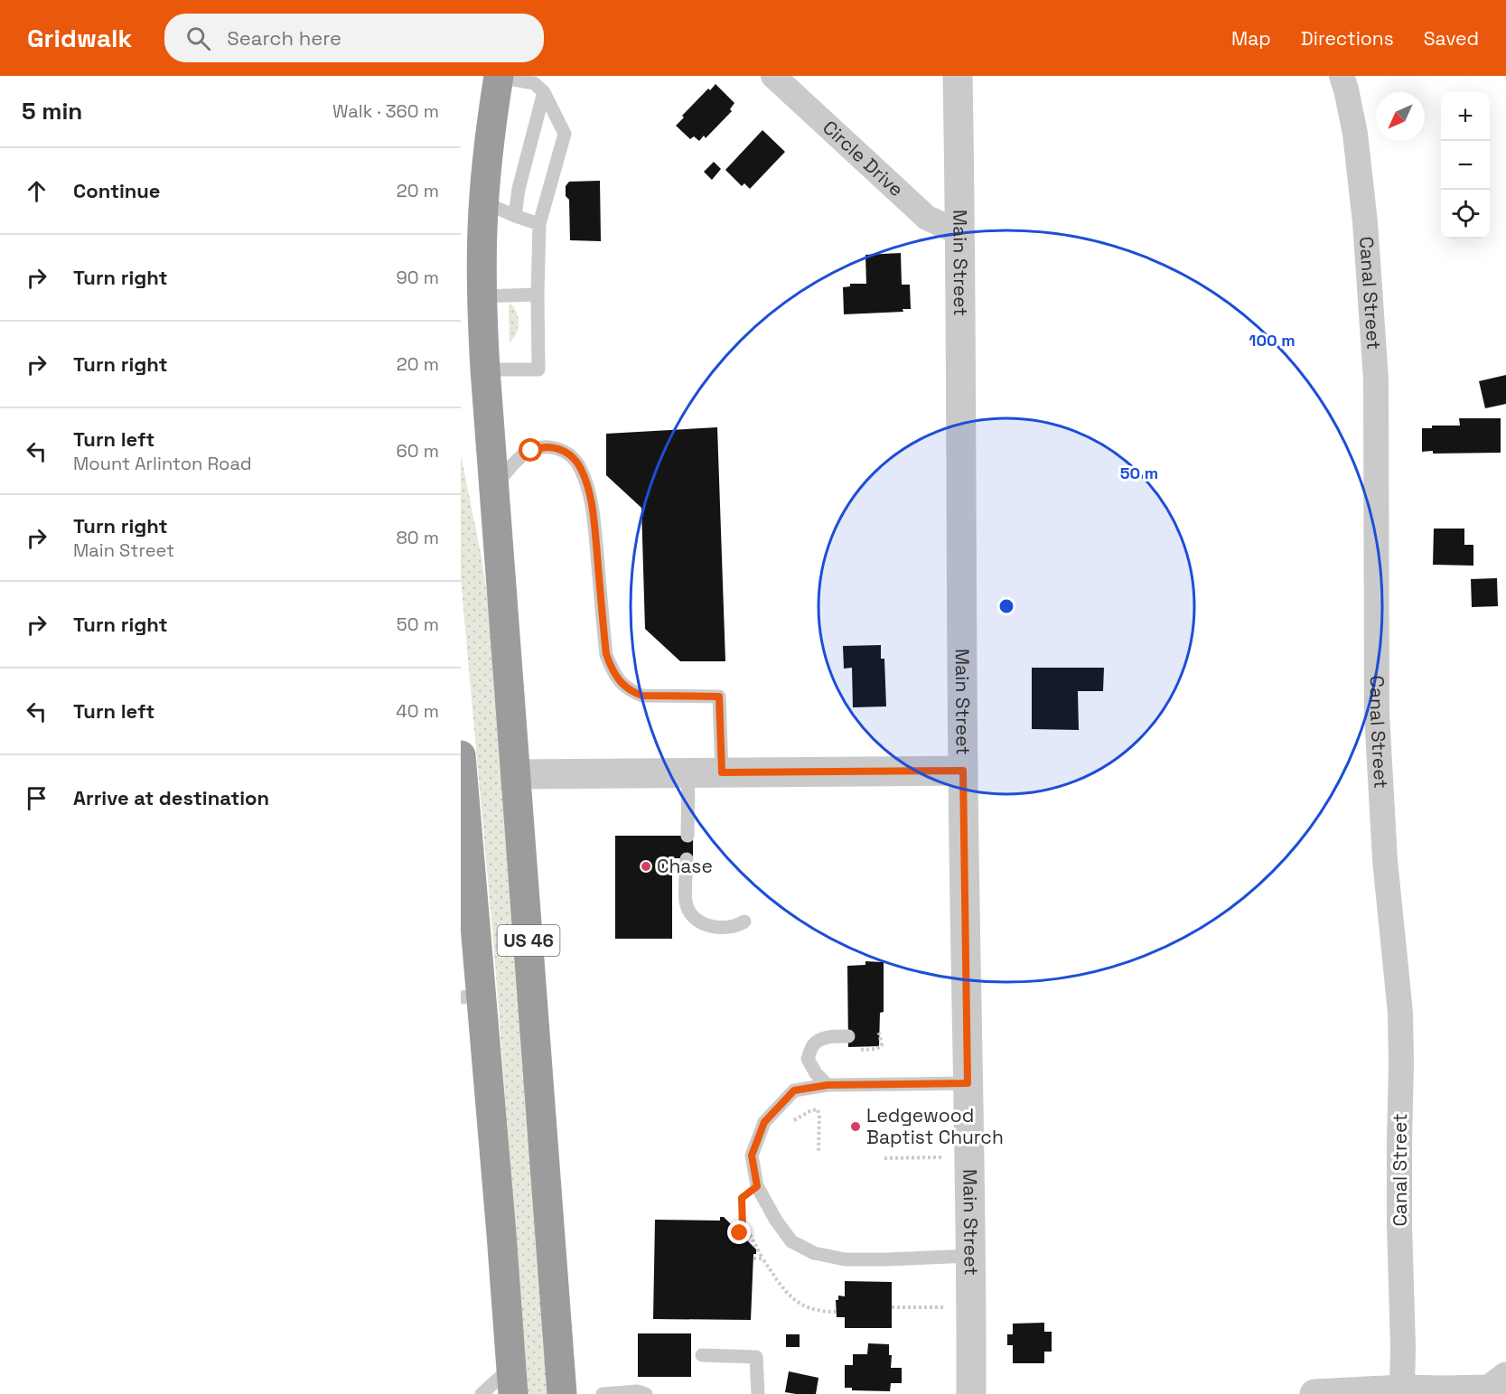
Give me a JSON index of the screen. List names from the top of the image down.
{
  "streets": {
    "highway": ["US 46"],
    "street": ["Circle Drive", "Main Street", "Canal Street"]
  },
  "crossings": [
    ["Circle Drive", "Main Street"]
  ],
  "places": ["Chase", "Ledgewood Baptist Church"],
  "north": "bottom left",
  "page": {
    "header": "Gridwalk",
    "search": "Search here",
    "nav": ["Map", "Directions", "Saved"],
    "heading": ["5 min", "Walk · 360 m"],
    "map_buttons": ["+", "−"],
    "list": [
      ["Continue", "20 m"],
      ["Turn right", "90 m"],
      ["Turn right", "20 m"],
      ["Turn left", "Mount Arlinton Road", "60 m"],
      ["Turn right", "Main Street", "80 m"],
      ["Turn right", "50 m"],
      ["Turn left", "40 m"],
      "Arrive at destination"
    ]
  },
  "rings": ["100 m", "50 m"]
}
